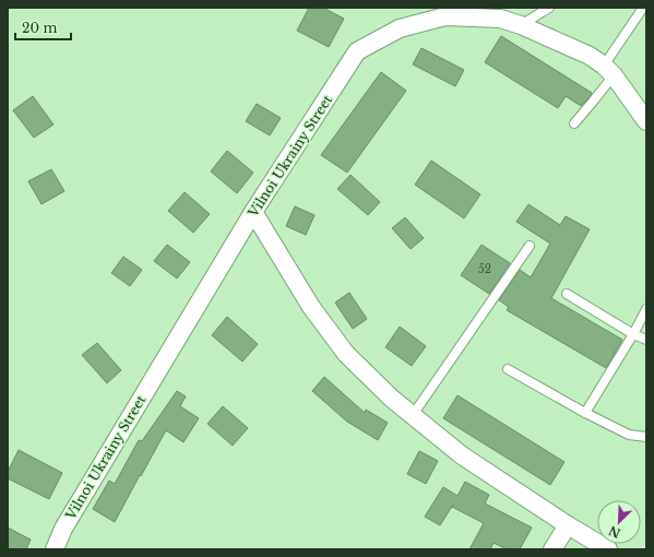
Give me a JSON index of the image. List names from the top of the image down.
{
  "streets": {
    "street": ["Vilnoi Ukrainy Street"]
  },
  "house_numbers": ["52"],
  "scale_bar": "20 m",
  "north": "bottom left"
}
